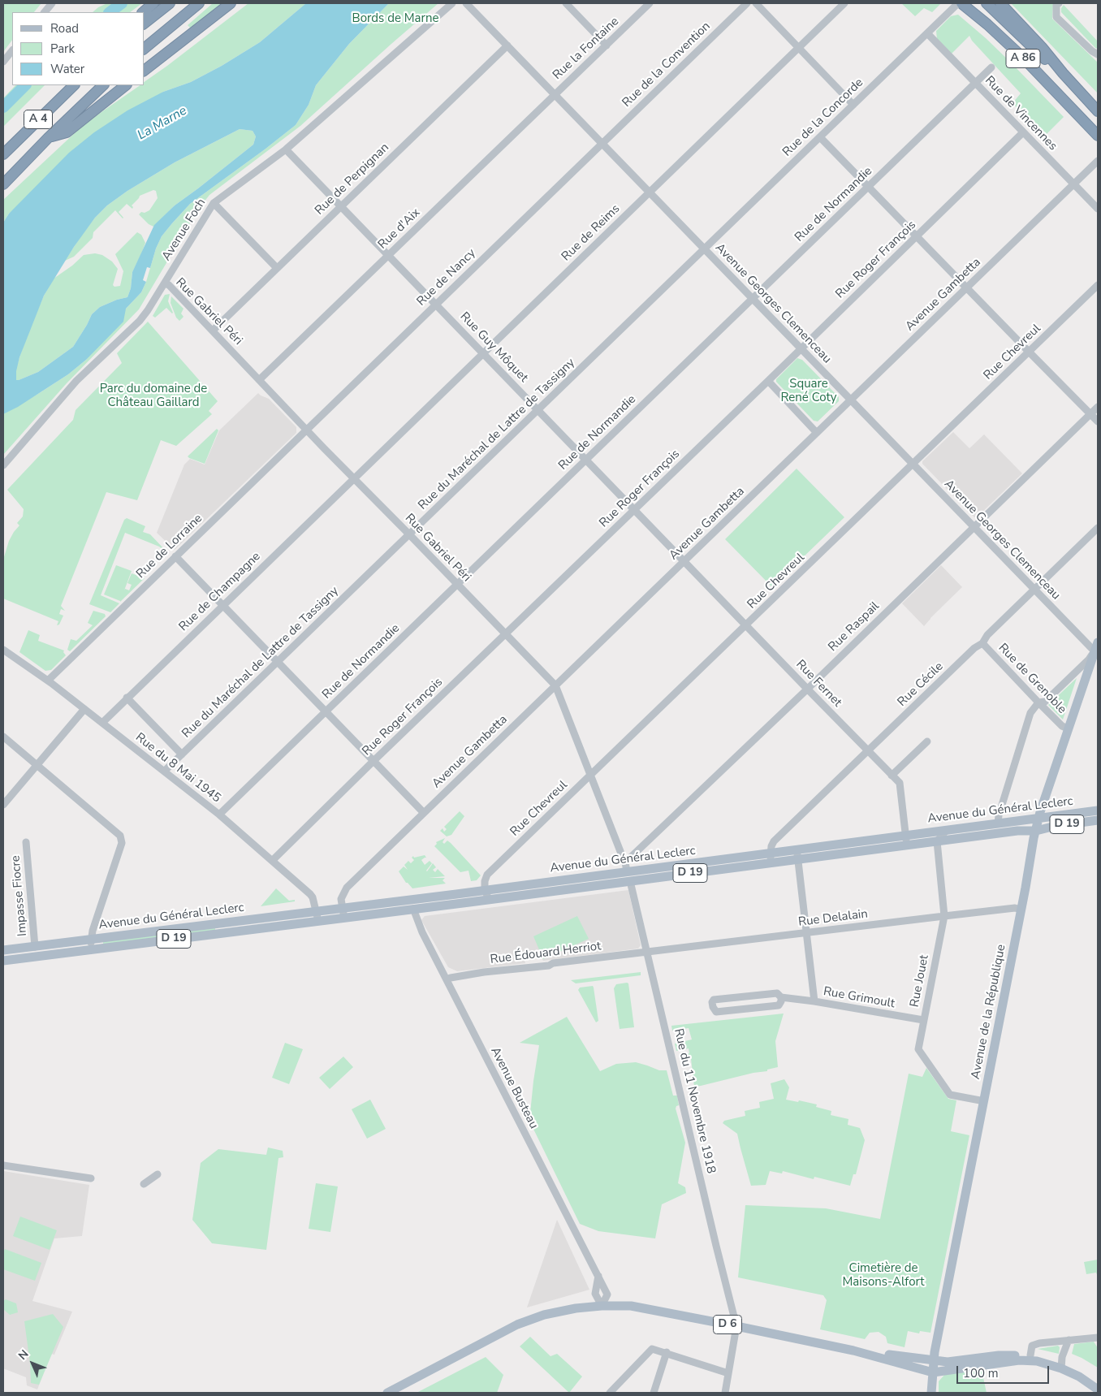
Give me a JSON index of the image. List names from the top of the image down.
{
  "streets": {
    "highway": ["A 86", "A 4"],
    "main road": [
      "Avenue du Général Leclerc",
      "D 19",
      "Avenue de la République",
      "D 6"
    ],
    "street": [
      "Rue la Fontaine",
      "Rue de la Convention",
      "Rue de Vincennes",
      "Rue de la Concorde",
      "Rue de Perpignan",
      "Rue de Normandie",
      "Rue d'Aix",
      "Avenue Foch",
      "Rue de Reims",
      "Rue Roger François",
      "Rue de Nancy",
      "Avenue Gambetta",
      "Avenue Georges Clemenceau",
      "Rue Gabriel Péri",
      "Rue Guy Môquet",
      "Rue Chevreul",
      "Rue du Maréchal de Lattre de Tassigny",
      "Rue de Lorraine",
      "Rue de Champagne",
      "Rue Raspail",
      "Rue de Grenoble",
      "Rue Fernet",
      "Rue Cécile",
      "Rue du 8 Mai 1945",
      "Impasse Fiocre",
      "Rue Delalain",
      "Rue Édouard Herriot",
      "Rue Jouet",
      "Rue Grimoult",
      "Avenue Busteau",
      "Rue du 11 Novembre 1918"
    ]
  },
  "crossings": [
    ["Rue la Fontaine", "Rue d'Aix"],
    ["Rue la Fontaine", "Avenue Georges Clemenceau"],
    ["A 86", "Rue de la Concorde"],
    ["Rue de la Convention", "Rue de Nancy"],
    ["Rue de la Convention", "Avenue Georges Clemenceau"],
    ["Rue de Vincennes", "Rue de la Concorde"],
    ["Rue de Vincennes", "Rue de Normandie"],
    ["Rue de Vincennes", "Rue Roger François"],
    ["Rue de Vincennes", "Avenue Gambetta"],
    ["Rue de la Concorde", "Avenue Georges Clemenceau"],
    ["Rue de la Concorde", "Rue du Maréchal de Lattre de Tassigny"],
    ["Rue de Perpignan", "Avenue Georges Clemenceau"],
    ["Rue de Perpignan", "Rue Gabriel Péri"],
    ["Rue de Perpignan", "Rue Guy Môquet"],
    ["Rue de Normandie", "Avenue Georges Clemenceau"],
    ["Rue de Normandie", "Rue Gabriel Péri"],
    ["Rue de Normandie", "Rue Guy Môquet"],
    ["Rue de Normandie", "Rue du 8 Mai 1945"],
    ["Rue d'Aix", "Avenue Georges Clemenceau"],
    ["Rue d'Aix", "Rue Gabriel Péri"],
    ["Rue d'Aix", "Rue Guy Môquet"],
    ["Avenue Foch", "Rue Gabriel Péri"],
    ["Avenue Foch", "Rue Guy Môquet"],
    ["Rue de Reims", "Avenue Georges Clemenceau"],
    ["Rue de Reims", "Rue Gabriel Péri"],
    ["Rue de Reims", "Rue Guy Môquet"],
    ["Rue de Reims", "Rue de Champagne"],
    ["Rue Roger François", "Avenue Georges Clemenceau"],
    ["Rue Roger François", "Rue Gabriel Péri"],
    ["Rue Roger François", "Rue Guy Môquet"],
    ["Rue Roger François", "Rue du 8 Mai 1945"],
    ["Rue de Nancy", "Avenue Georges Clemenceau"],
    ["Rue de Nancy", "Rue Gabriel Péri"],
    ["Rue de Nancy", "Rue Guy Môquet"],
    ["Rue de Nancy", "Rue de Lorraine"],
    ["Avenue Gambetta", "Avenue Georges Clemenceau"],
    ["Avenue Gambetta", "Rue Gabriel Péri"],
    ["Avenue Gambetta", "Rue Guy Môquet"],
    ["Avenue Gambetta", "Rue Fernet"],
    ["Avenue Gambetta", "Avenue du Général Leclerc"],
    ["Avenue Georges Clemenceau", "Rue Chevreul"],
    ["Avenue Georges Clemenceau", "Rue du Maréchal de Lattre de Tassigny"],
    ["Avenue Georges Clemenceau", "Rue Raspail"],
    ["Avenue Georges Clemenceau", "Rue Cécile"],
    ["Avenue Georges Clemenceau", "Avenue de la République"],
    ["Rue Gabriel Péri", "Rue Chevreul"],
    ["Rue Gabriel Péri", "Rue du Maréchal de Lattre de Tassigny"],
    ["Rue Gabriel Péri", "Rue de Lorraine"],
    ["Rue Gabriel Péri", "Rue de Champagne"],
    ["Rue Gabriel Péri", "Rue Raspail"],
    ["Rue Gabriel Péri", "Avenue du Général Leclerc"],
    ["Rue Guy Môquet", "Rue du Maréchal de Lattre de Tassigny"],
    ["Rue Guy Môquet", "Rue Fernet"],
    ["Rue Chevreul", "Rue Fernet"],
    ["Rue Chevreul", "Avenue du Général Leclerc"],
    ["Rue du Maréchal de Lattre de Tassigny", "Rue du 8 Mai 1945"],
    ["Rue de Lorraine", "Rue du 8 Mai 1945"],
    ["Rue de Champagne", "Rue du 8 Mai 1945"],
    ["Rue Raspail", "Rue Fernet"],
    ["Rue Raspail", "Avenue du Général Leclerc"],
    ["Rue de Grenoble", "Rue Cécile"],
    ["Rue de Grenoble", "Avenue de la République"],
    ["Rue Fernet", "Rue Cécile"],
    ["Rue Fernet", "Avenue du Général Leclerc"],
    ["Rue Cécile", "Avenue du Général Leclerc"],
    ["Rue du 8 Mai 1945", "Avenue du Général Leclerc"],
    ["Avenue du Général Leclerc", "Impasse Fiocre"],
    ["Avenue du Général Leclerc", "Rue Jouet"],
    ["Avenue du Général Leclerc", "Rue Grimoult"],
    ["Avenue du Général Leclerc", "Avenue de la République"],
    ["Avenue du Général Leclerc", "Avenue Busteau"],
    ["Avenue du Général Leclerc", "Rue du 11 Novembre 1918"],
    ["Rue Delalain", "Rue Édouard Herriot"],
    ["Rue Delalain", "Rue Jouet"],
    ["Rue Delalain", "Rue Grimoult"],
    ["Rue Delalain", "Avenue de la République"],
    ["Rue Delalain", "Rue du 11 Novembre 1918"],
    ["Rue Édouard Herriot", "Avenue Busteau"],
    ["Rue Édouard Herriot", "Rue du 11 Novembre 1918"],
    ["Rue Jouet", "Rue Grimoult"],
    ["Rue Jouet", "Avenue de la République"],
    ["Avenue de la République", "D 6"],
    ["Avenue Busteau", "D 6"],
    ["Rue du 11 Novembre 1918", "D 6"]
  ],
  "water": ["La Marne"],
  "parks": [
    "Bords de Marne",
    "Square René Coty",
    "Parc du domaine de Château Gaillard",
    "Cimetière de Maisons-Alfort"
  ],
  "legend": ["Road", "Park", "Water"],
  "scale_bar": "100 m",
  "north": "top left"
}
